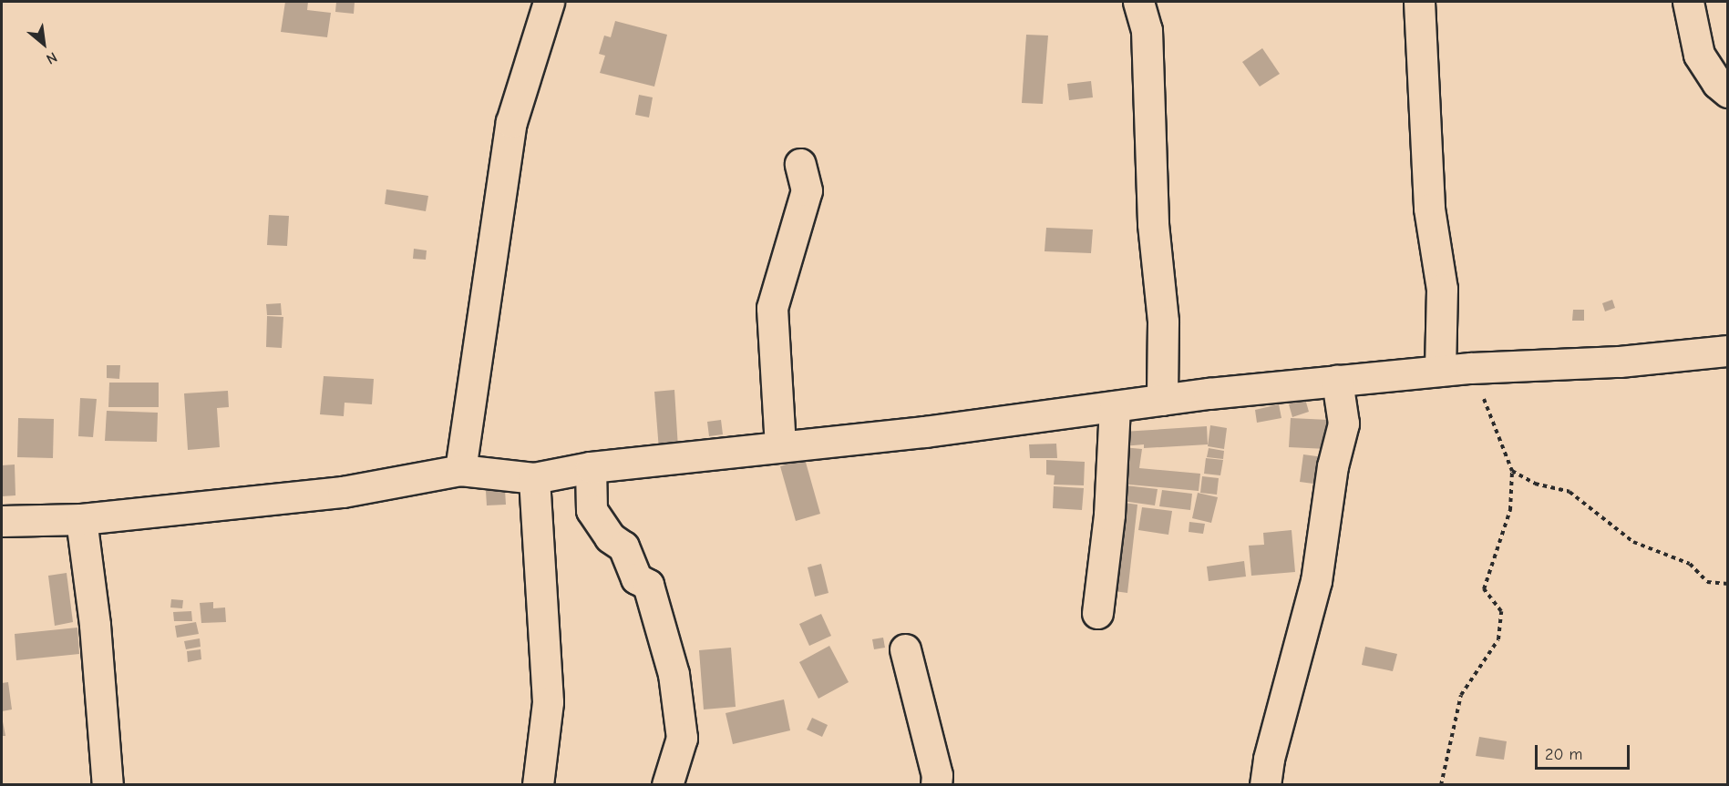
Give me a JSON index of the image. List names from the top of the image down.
{
  "scale_bar": "20 m",
  "north": "bottom right"
}
